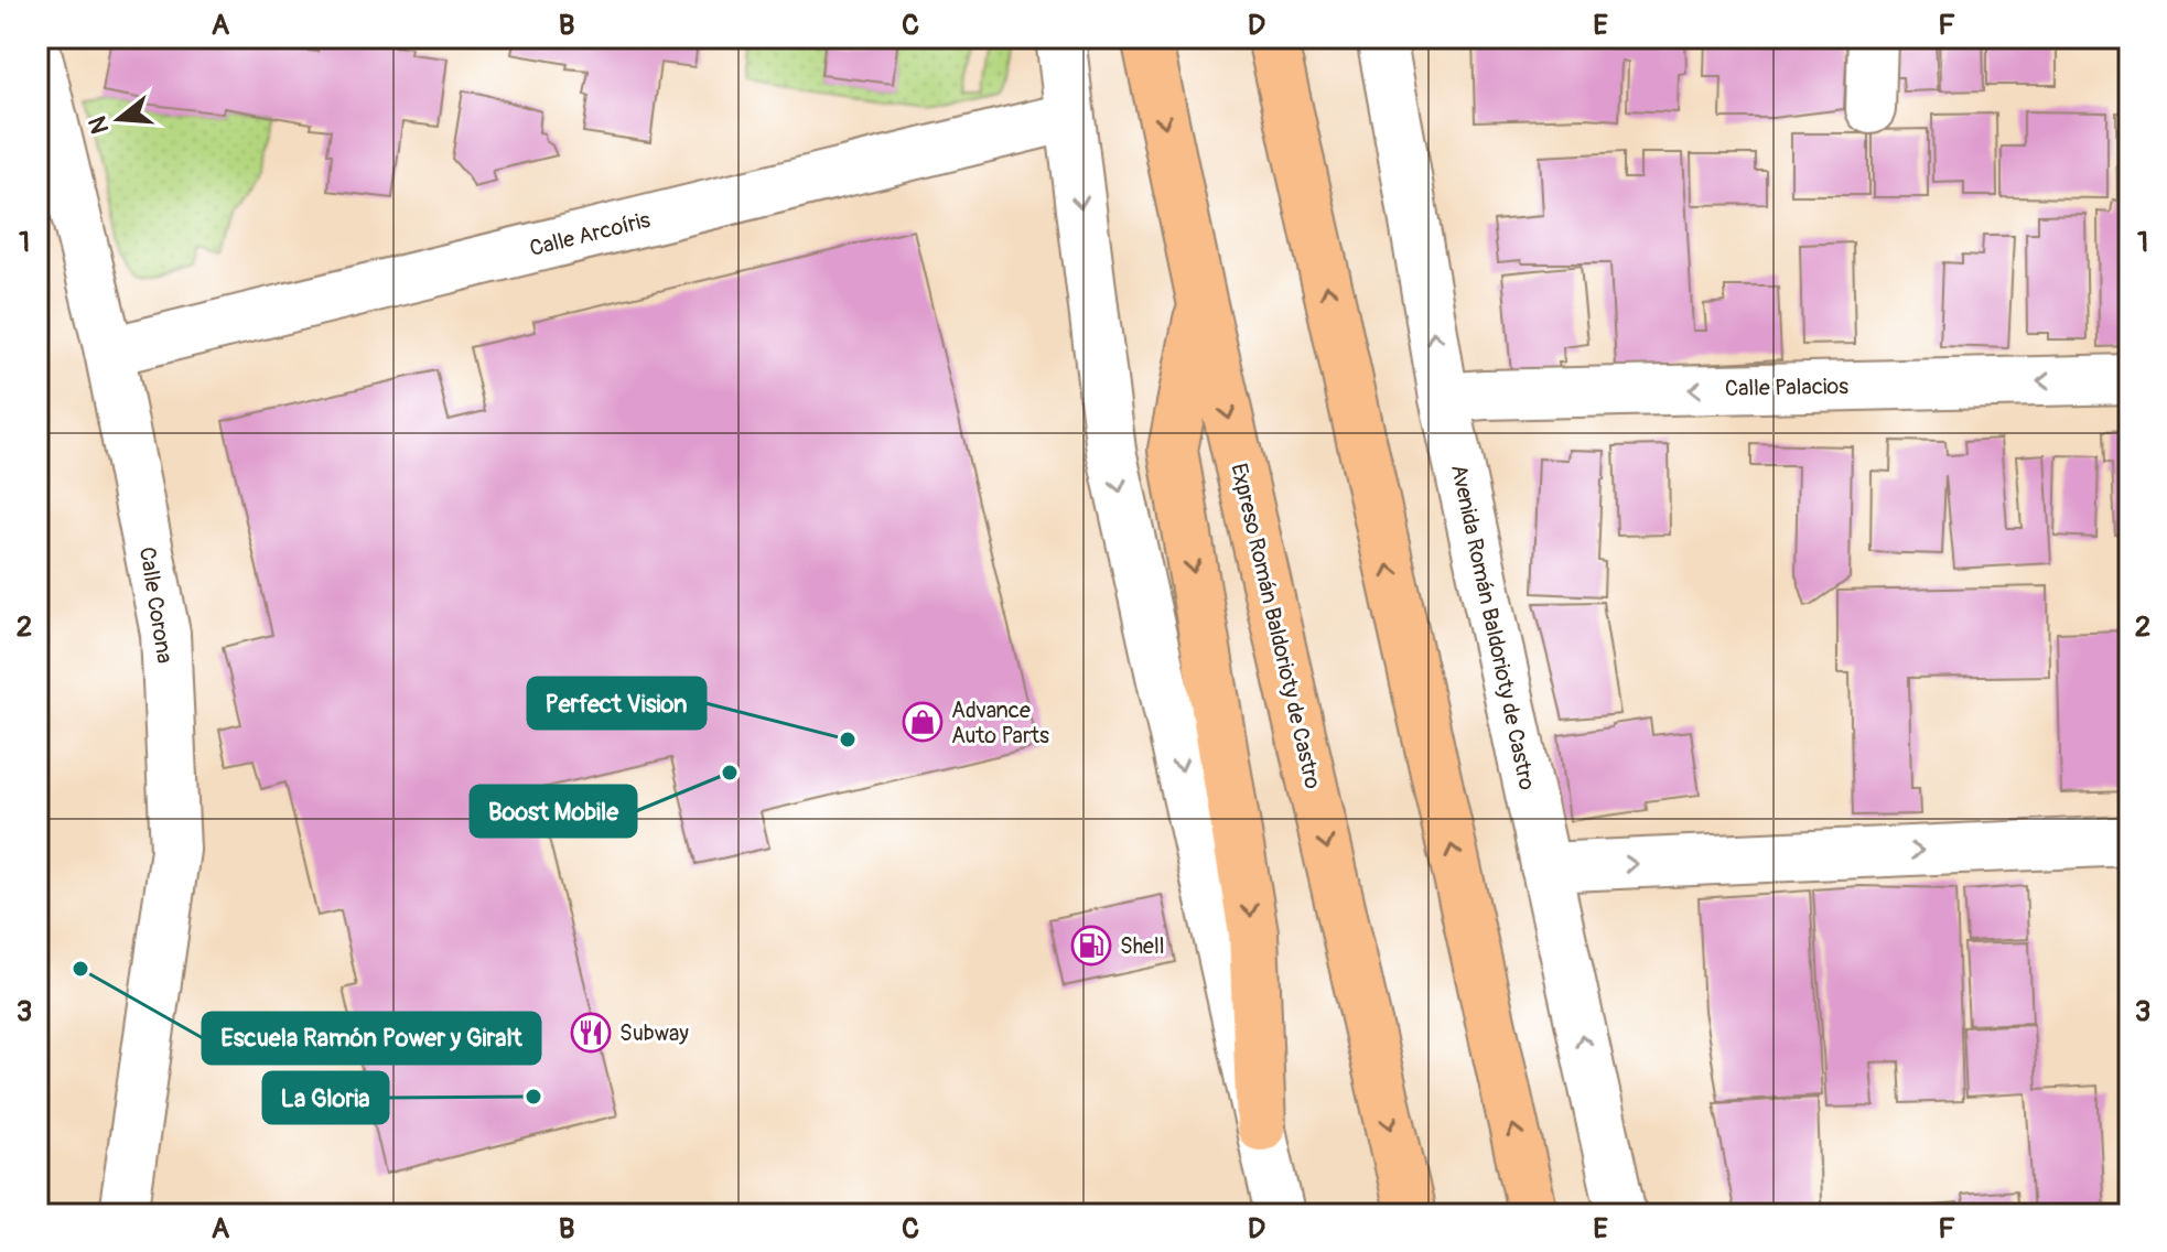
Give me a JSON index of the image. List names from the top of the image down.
{
  "streets": {
    "highway": ["Expreso Román Baldorioty de Castro"],
    "street": [
      "Calle Arcoíris",
      "Calle Palacios",
      "Calle Corona",
      "Avenida Román Baldorioty de Castro"
    ]
  },
  "crossings": [
    ["Calle Arcoíris", "Calle Corona"],
    ["Calle Palacios", "Avenida Román Baldorioty de Castro"]
  ],
  "one_way": ["Calle Palacios"],
  "places": {
    "shop": ["Advance Auto Parts"],
    "other": [
      "Perfect Vision",
      "Boost Mobile",
      "Escuela Ramón Power y Giralt",
      "La Gloria"
    ],
    "fuel station": ["Shell"],
    "restaurant": ["Subway"]
  },
  "north": "left",
  "grid": {
    "columns": [
      "A",
      "B",
      "C",
      "D",
      "E",
      "F"
    ],
    "rows": ["1", "2", "3"]
  }
}
